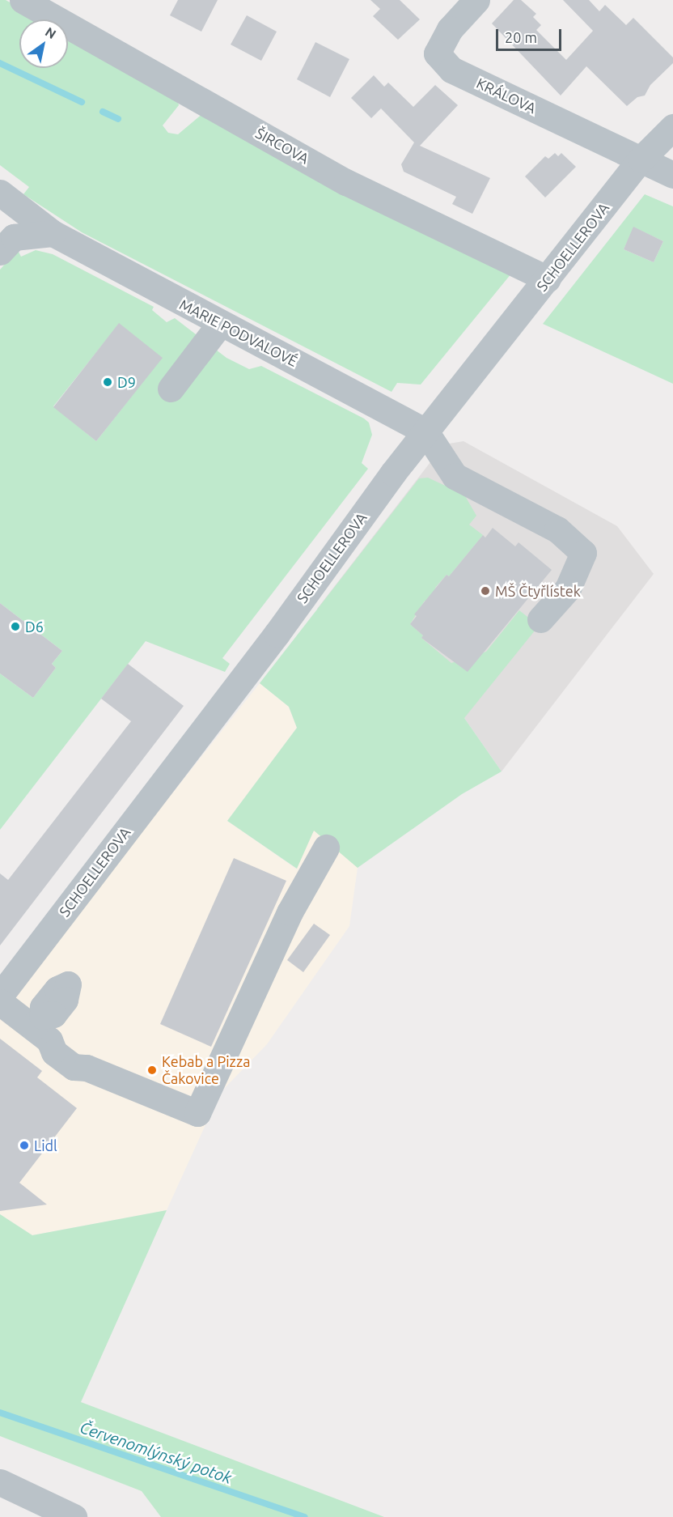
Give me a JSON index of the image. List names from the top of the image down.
{
  "streets": {
    "street": [
      "KRÁLOVA",
      "ŠIRCOVA",
      "SCHOELLEROVA",
      "MARIE PODVALOVÉ"
    ]
  },
  "crossings": [
    ["KRÁLOVA", "SCHOELLEROVA"],
    ["ŠIRCOVA", "SCHOELLEROVA"],
    ["SCHOELLEROVA", "MARIE PODVALOVÉ"]
  ],
  "water": ["Červenomlýnský potok"],
  "places": [
    "D9",
    "MŠ Čtyřlístek",
    "D6",
    "Kebab a Pizza Čakovice",
    "Lidl"
  ],
  "scale_bar": "20 m",
  "north": "top right"
}
